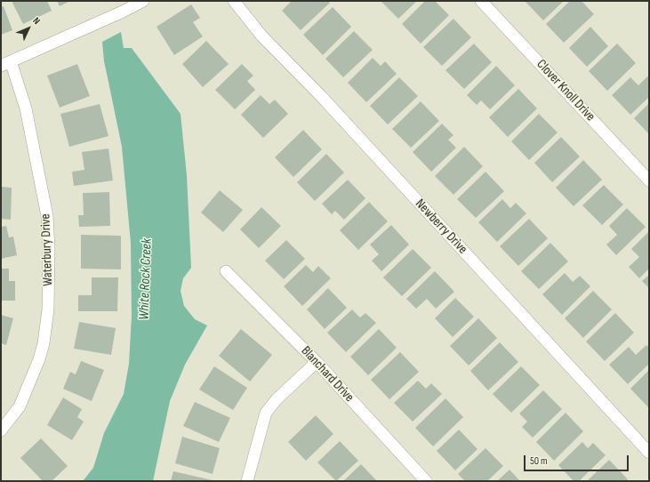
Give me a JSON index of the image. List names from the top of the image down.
{
  "streets": {
    "street": [
      "Clover Knoll Drive",
      "Newberry Drive",
      "Waterbury Drive",
      "Blanchard Drive"
    ]
  },
  "water": ["White Rock Creek"],
  "scale_bar": "50 m",
  "north": "top right"
}
